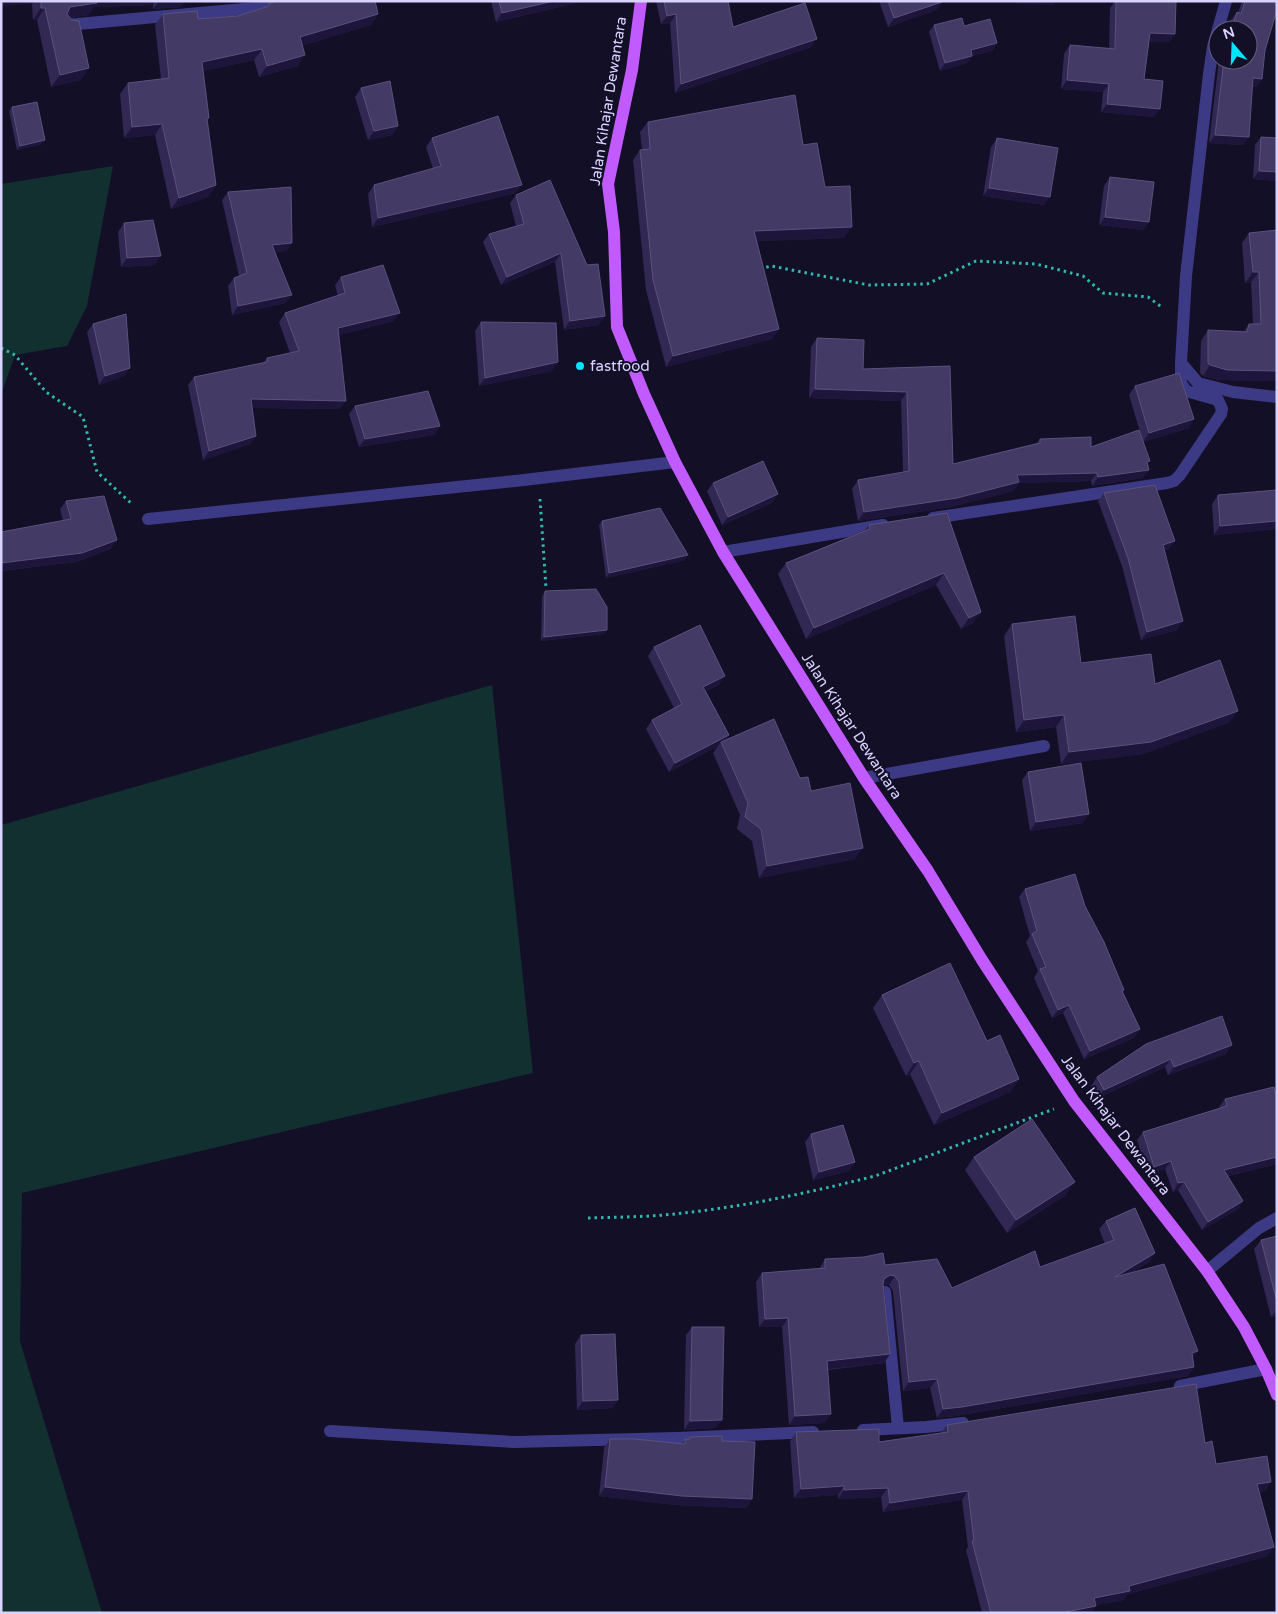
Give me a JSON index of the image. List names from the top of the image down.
{
  "streets": {
    "main road": ["Jalan Kihajar Dewantara"]
  },
  "places": ["fastfood"],
  "north": "top"
}
